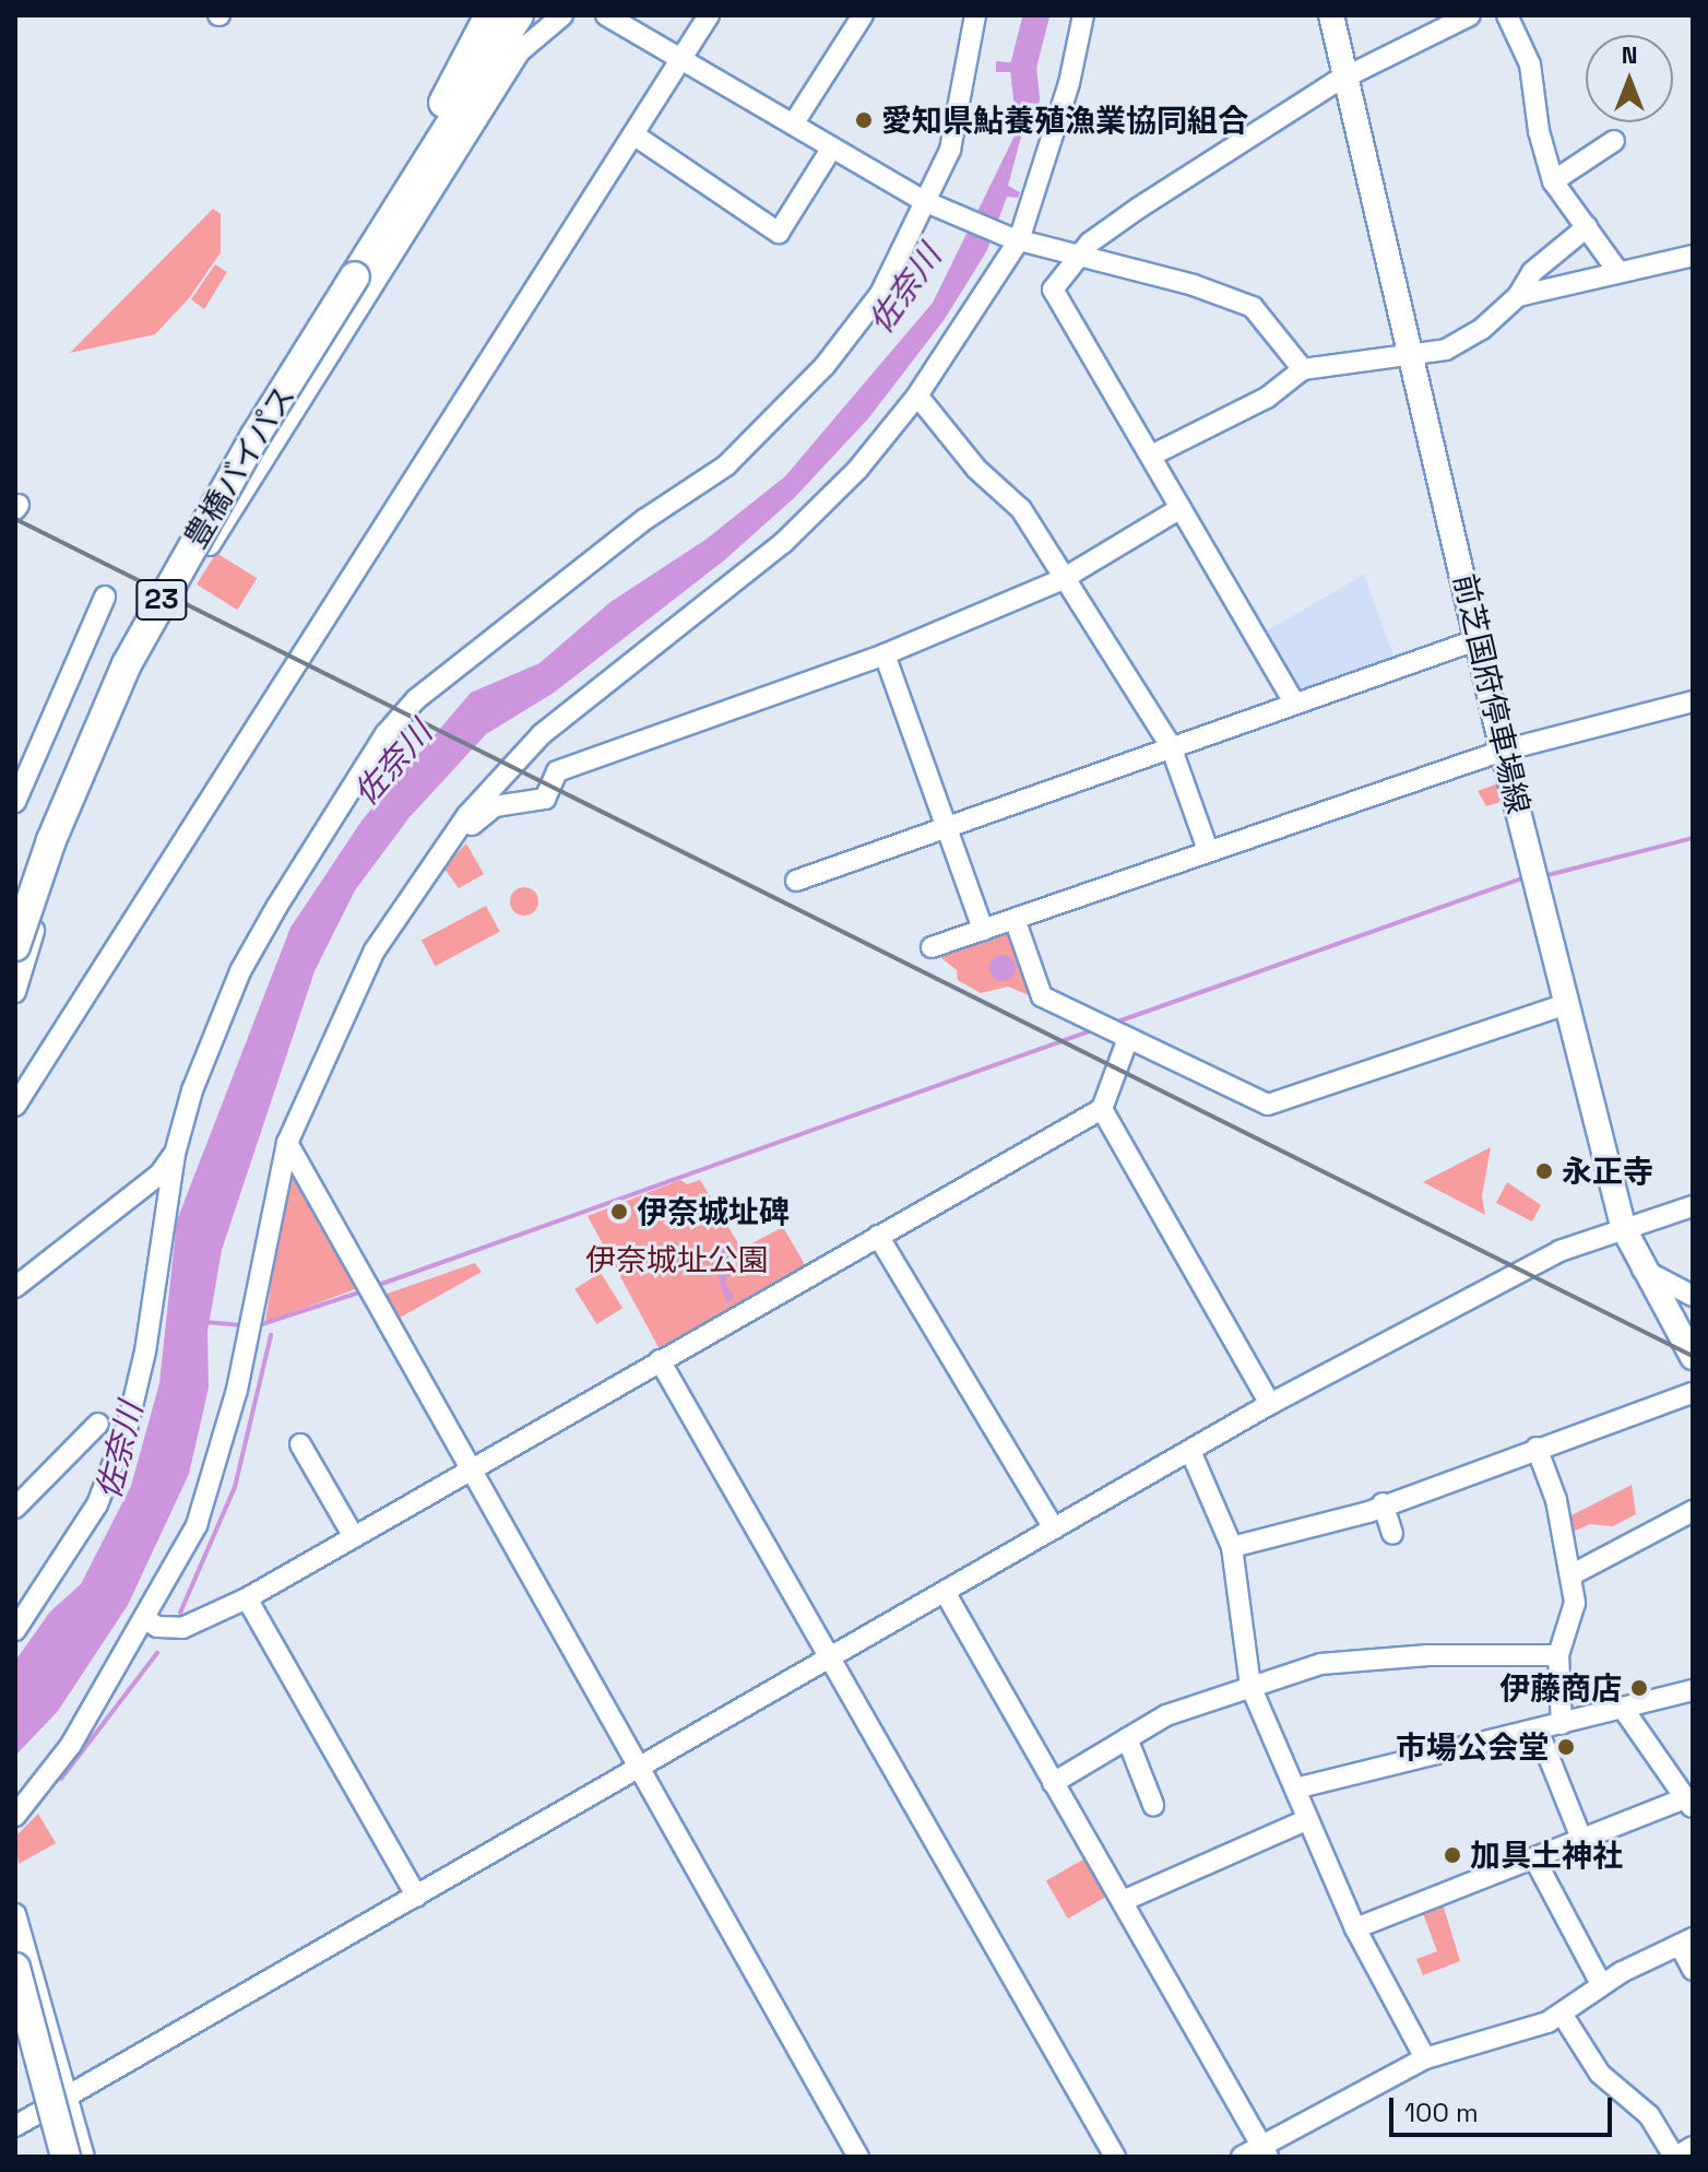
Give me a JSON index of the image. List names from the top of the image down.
{
  "streets": {
    "highway": ["豊橋バイパス", "23"],
    "main road": ["前芝国府停車場線"]
  },
  "water": ["佐奈川"],
  "parks": ["伊奈城址公園"],
  "places": [
    "愛知県鮎養殖漁業協同組合",
    "永正寺",
    "伊奈城址碑",
    "伊藤商店",
    "市場公会堂",
    "加具土神社"
  ],
  "scale_bar": "100 m",
  "north": "top"
}
